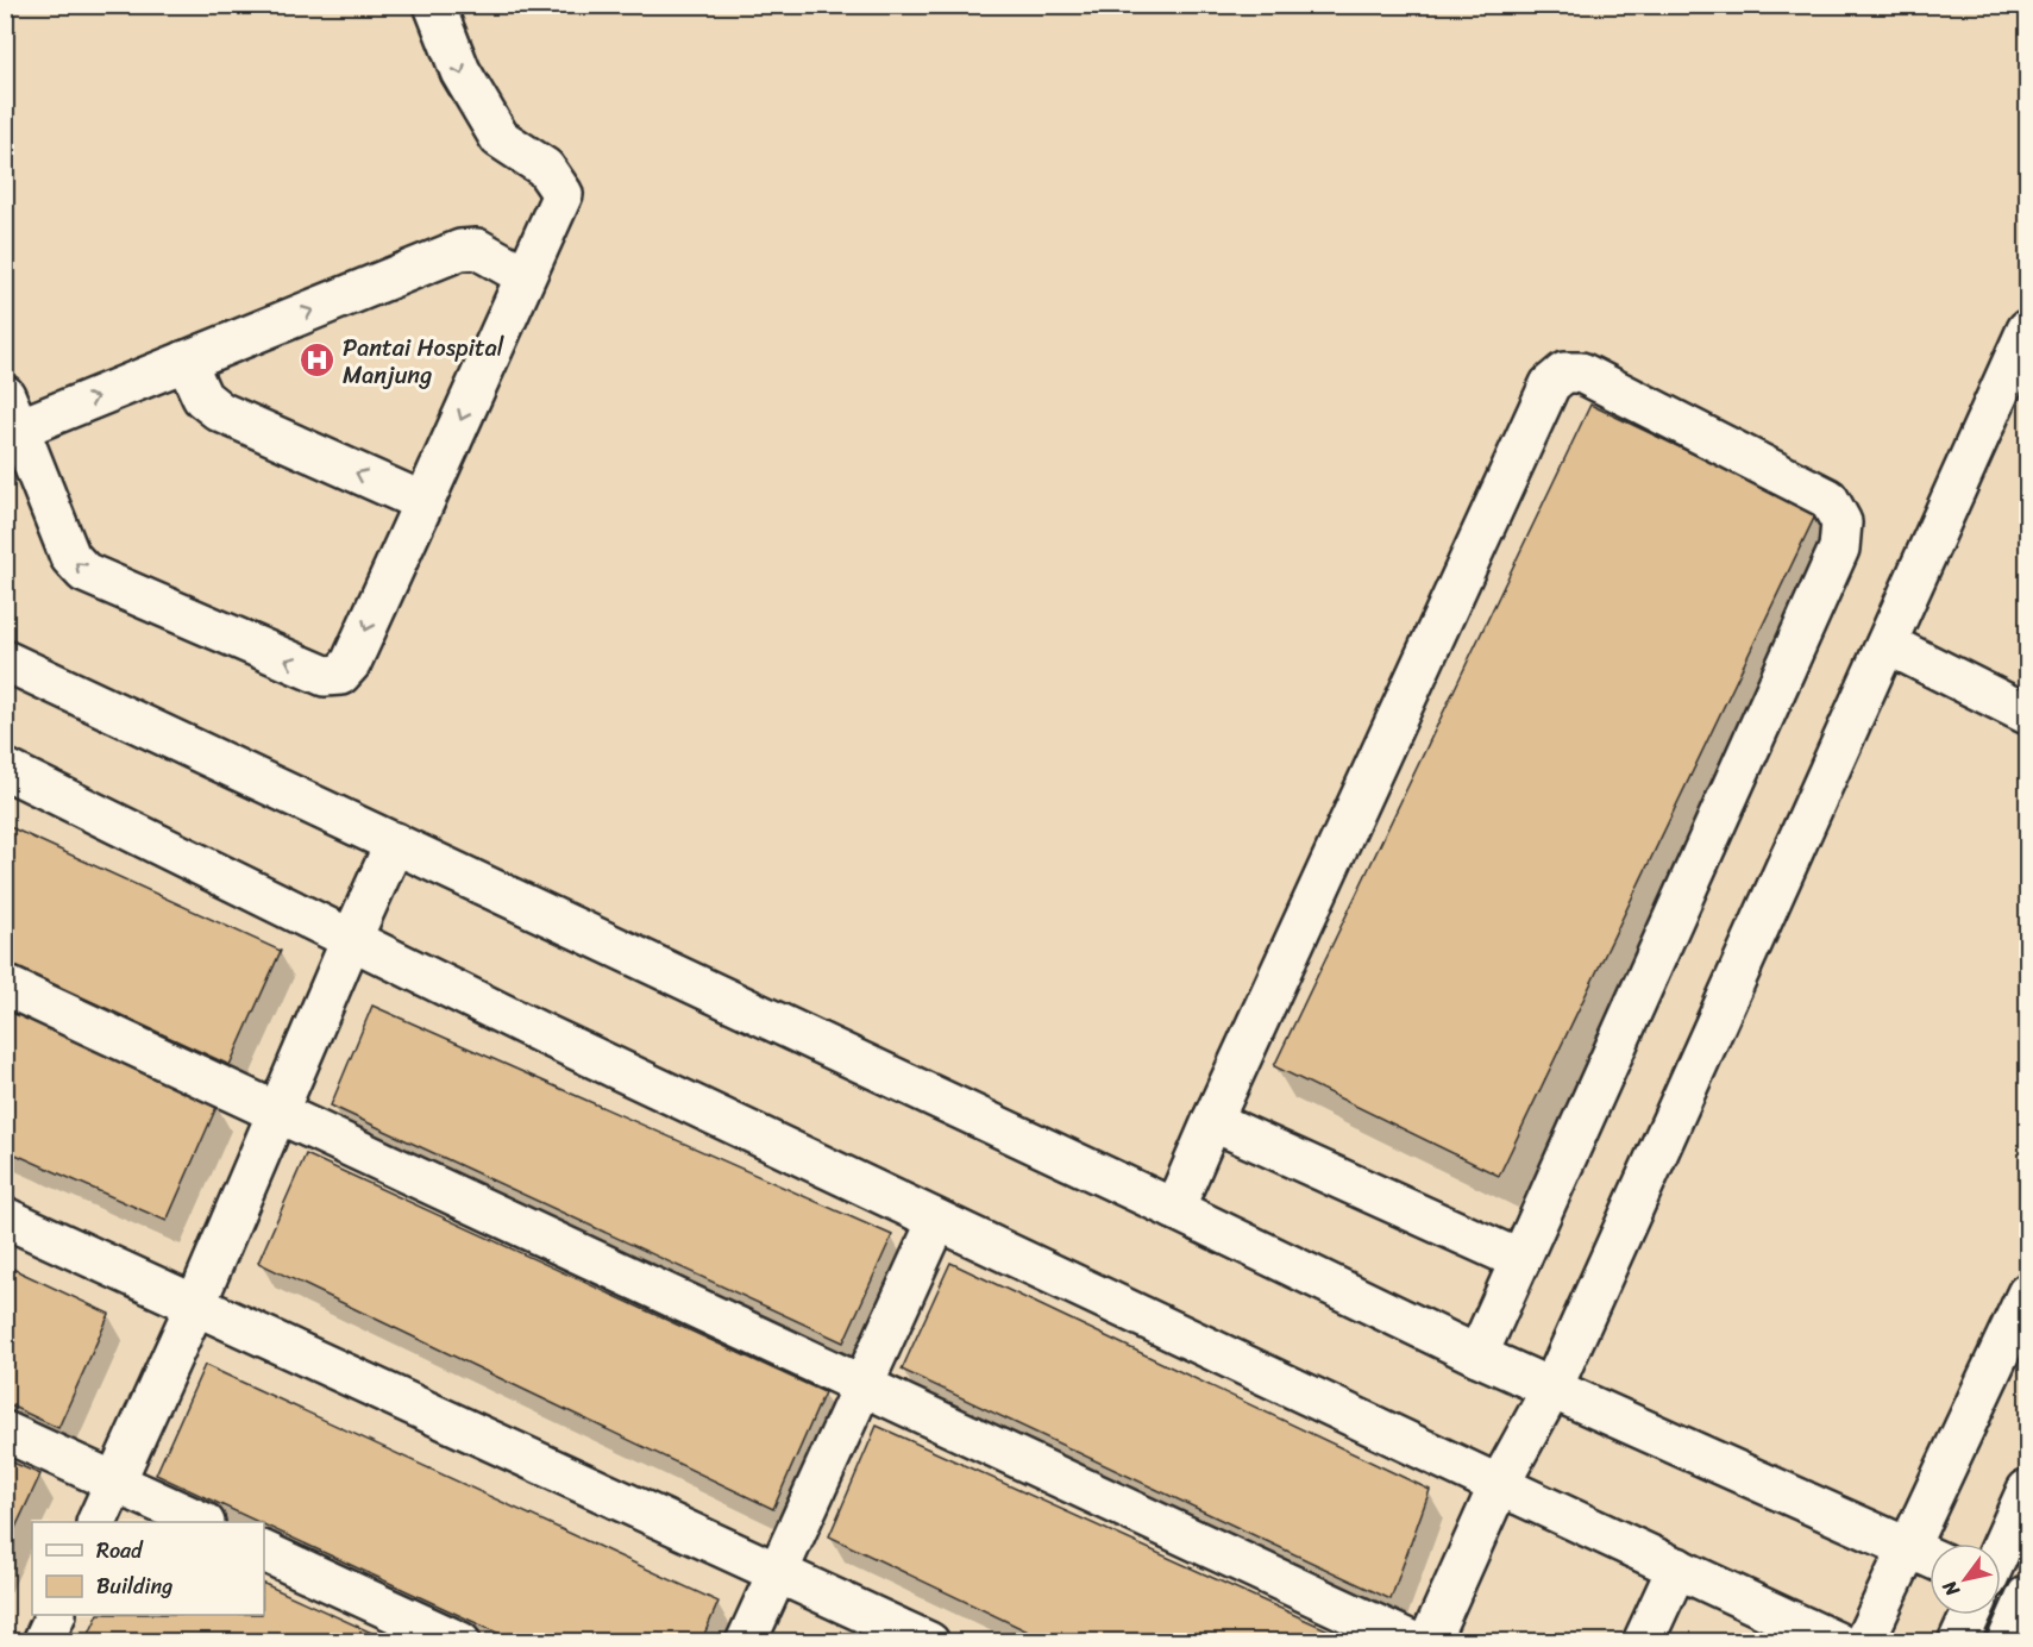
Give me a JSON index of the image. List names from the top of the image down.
{
  "places": {
    "hospital": ["Pantai Hospital Manjung"]
  },
  "legend": ["Road", "Building"],
  "north": "bottom left"
}
